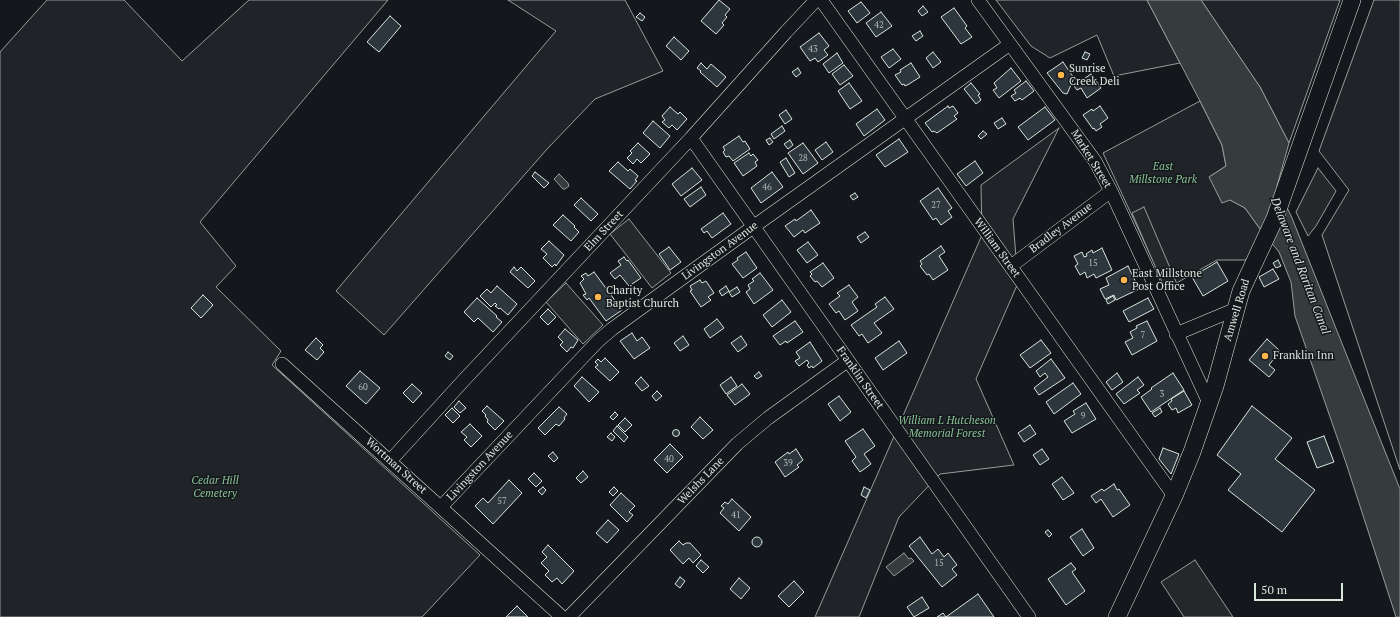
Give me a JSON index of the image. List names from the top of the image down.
{
  "streets": {
    "main road": ["Amwell Road"],
    "street": [
      "Market Street",
      "Bradley Avenue",
      "Elm Street",
      "William Street",
      "Livingston Avenue",
      "Franklin Street",
      "Wortman Street",
      "Welshs Lane"
    ]
  },
  "crossings": [
    ["Market Street", "Bradley Avenue"],
    ["Market Street", "Livingston Avenue"],
    ["Market Street", "Amwell Road"],
    ["Bradley Avenue", "William Street"],
    ["Elm Street", "Franklin Street"],
    ["Elm Street", "Wortman Street"],
    ["William Street", "Livingston Avenue"],
    ["William Street", "Amwell Road"],
    ["Livingston Avenue", "Franklin Street"],
    ["Livingston Avenue", "Wortman Street"],
    ["Franklin Street", "Welshs Lane"]
  ],
  "water": ["Delaware and Raritan Canal"],
  "parks": ["East Millstone Park", "William L Hutcheson Memorial Forest", "Cedar Hill Cemetery"],
  "places": [
    "Sunrise Creek Deli",
    "East Millstone Post Office",
    "Charity Baptist Church",
    "Franklin Inn"
  ],
  "house_numbers": [
    "42",
    "43",
    "28",
    "46",
    "27",
    "15",
    "7",
    "60",
    "3",
    "9",
    "40",
    "39",
    "57",
    "41",
    "15"
  ],
  "scale_bar": "50 m"
}
